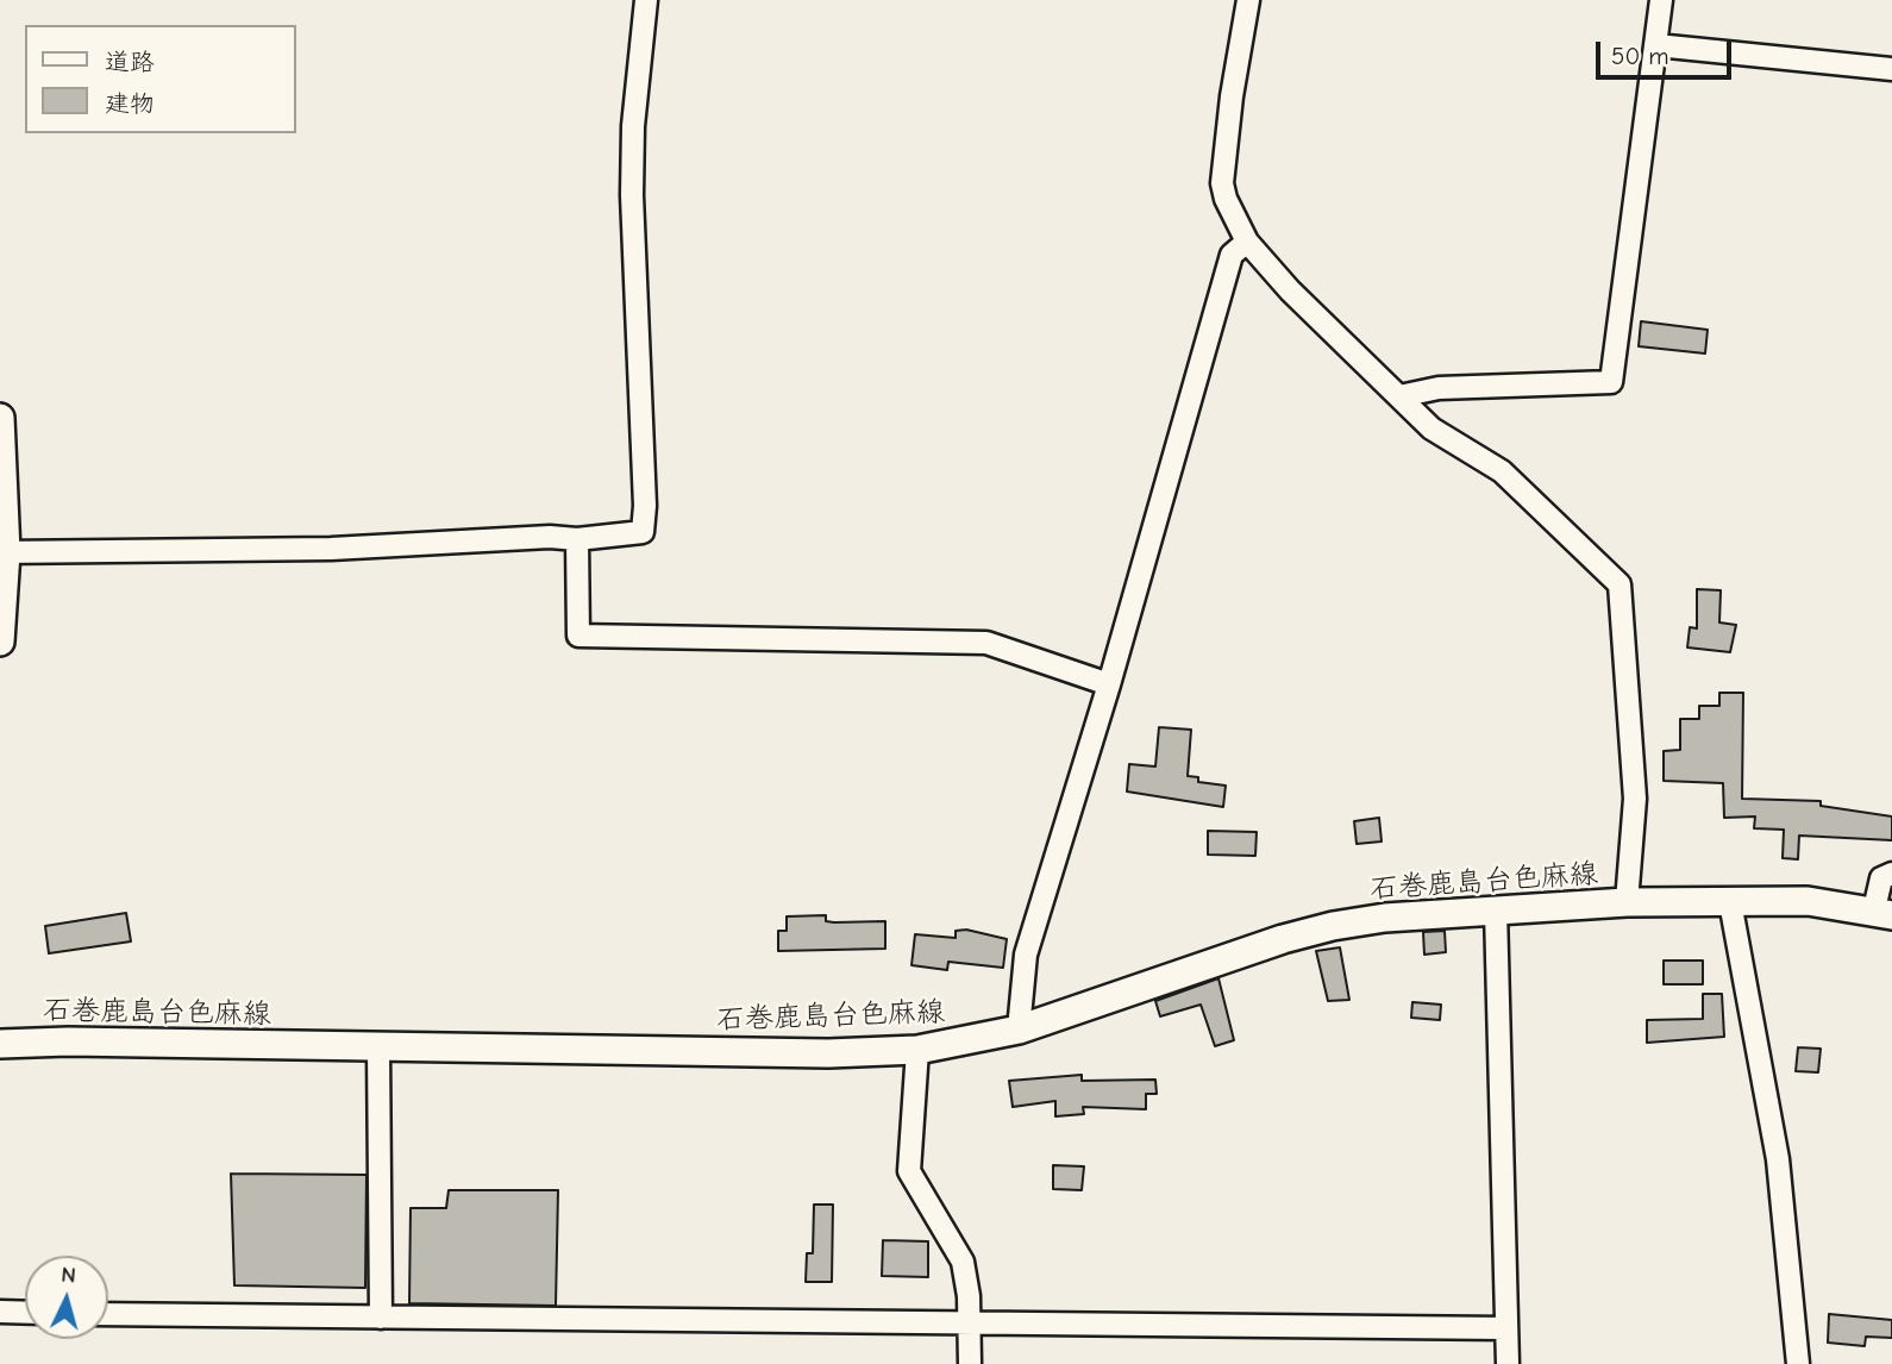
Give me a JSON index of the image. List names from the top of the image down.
{
  "streets": {
    "main road": ["石巻鹿島台色麻線"]
  },
  "legend": ["道路", "建物"],
  "scale_bar": "50 m",
  "north": "top"
}
